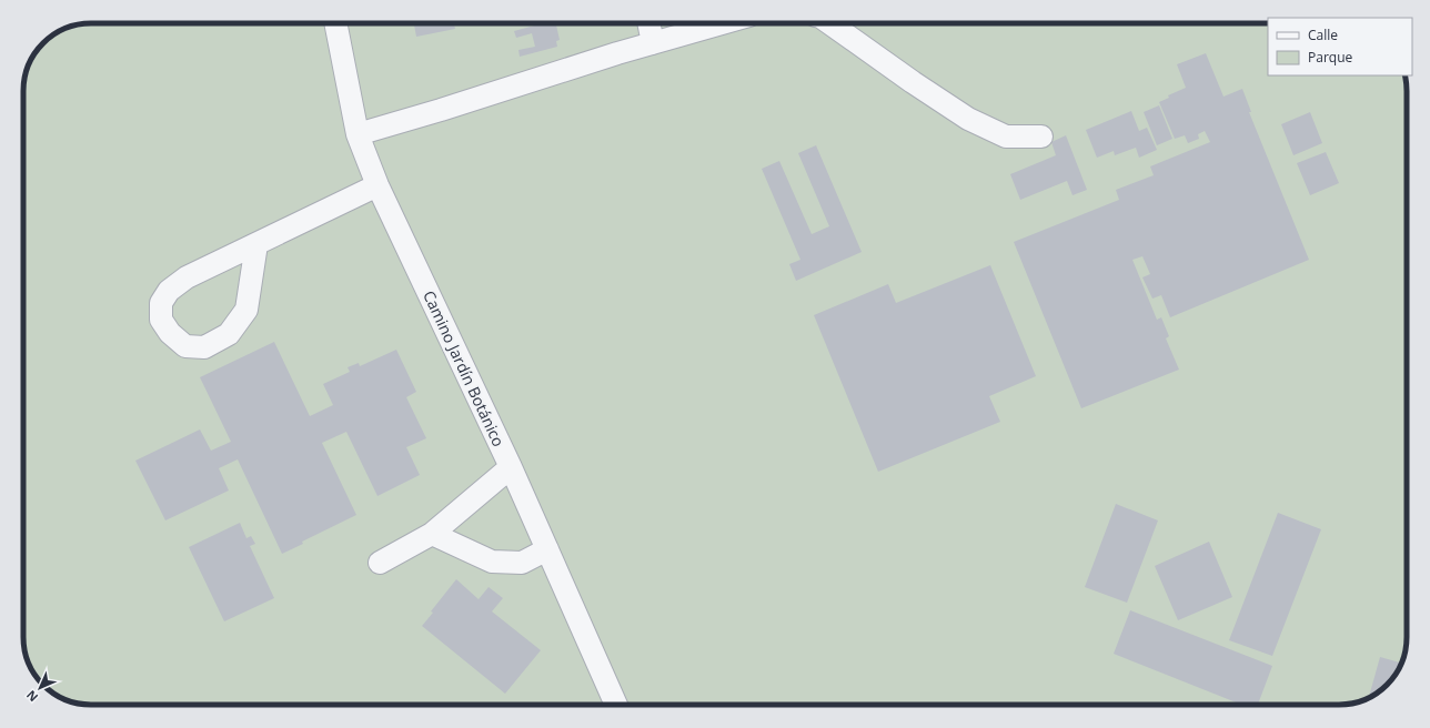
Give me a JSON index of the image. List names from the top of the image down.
{
  "streets": {
    "lane": ["Camino Jardín Botánico"]
  },
  "legend": ["Calle", "Parque"],
  "north": "bottom left"
}
